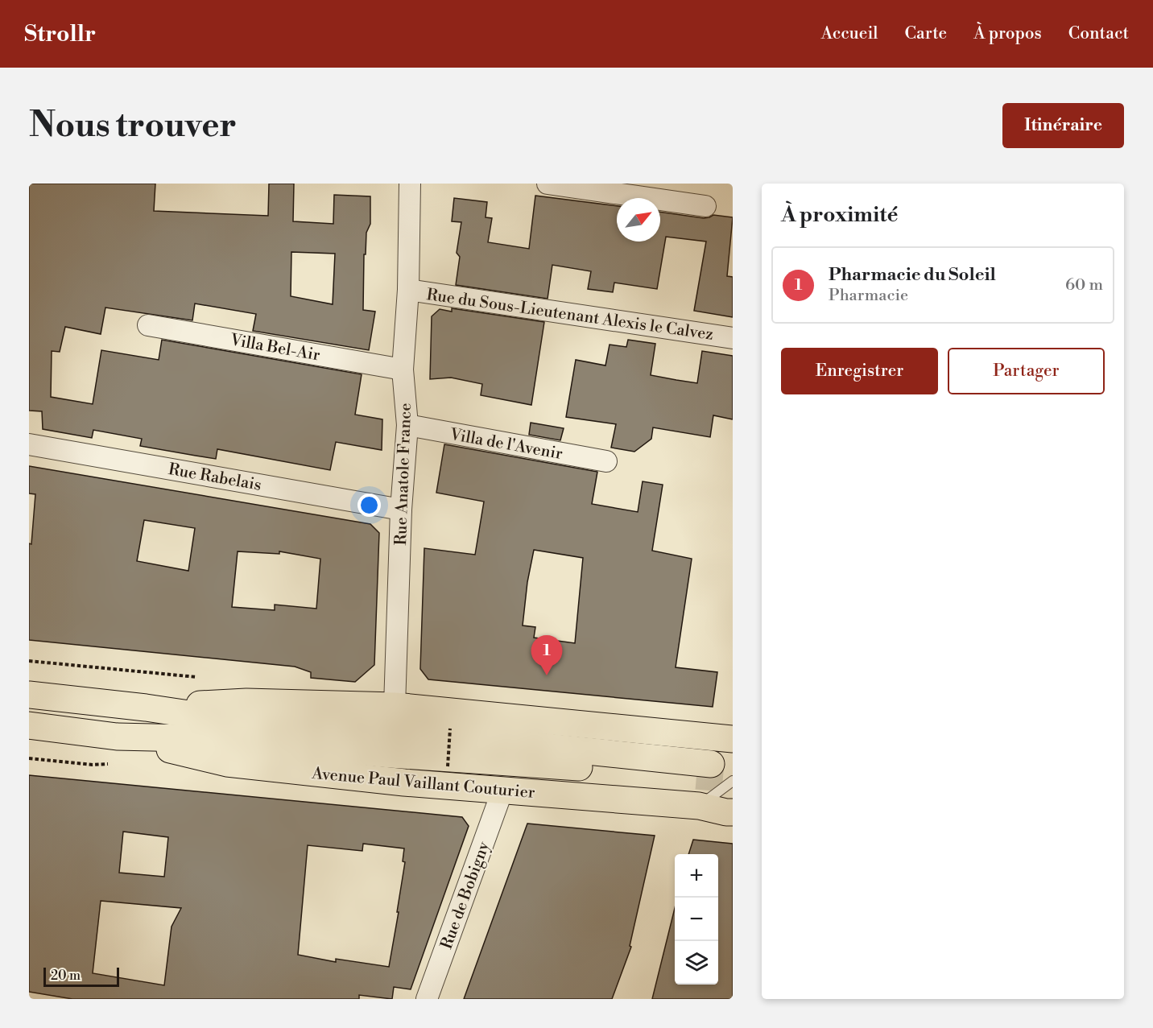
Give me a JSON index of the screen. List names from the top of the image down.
{
  "streets": {
    "main road": ["Avenue Paul Vaillant Couturier"],
    "street": [
      "Rue du Sous-Lieutenant Alexis le Calvez",
      "Villa Bel-Air",
      "Villa de l'Avenir",
      "Rue Anatole France",
      "Rue Rabelais",
      "Rue de Bobigny"
    ]
  },
  "crossings": [
    ["Rue du Sous-Lieutenant Alexis le Calvez", "Rue Anatole France"],
    ["Villa Bel-Air", "Rue Anatole France"],
    ["Villa de l'Avenir", "Rue Anatole France"],
    ["Rue Anatole France", "Rue Rabelais"],
    ["Rue Anatole France", "Avenue Paul Vaillant Couturier"],
    ["Avenue Paul Vaillant Couturier", "Rue de Bobigny"]
  ],
  "scale_bar": "20 m",
  "north": "top right",
  "page": {
    "header": "Strollr",
    "nav": [
      "Accueil",
      "Carte",
      "À propos",
      "Contact"
    ],
    "buttons": [
      "Itinéraire",
      ["Enregistrer", "Partager"]
    ],
    "title": "Nous trouver",
    "heading": "À proximité",
    "list": [
      {
        "mark": "1",
        "name": "Pharmacie du Soleil",
        "note": "Pharmacie",
        "value": "60 m"
      }
    ],
    "pins": "1",
    "map_buttons": ["+", "−"],
    "scale": "20 m"
  }
}
